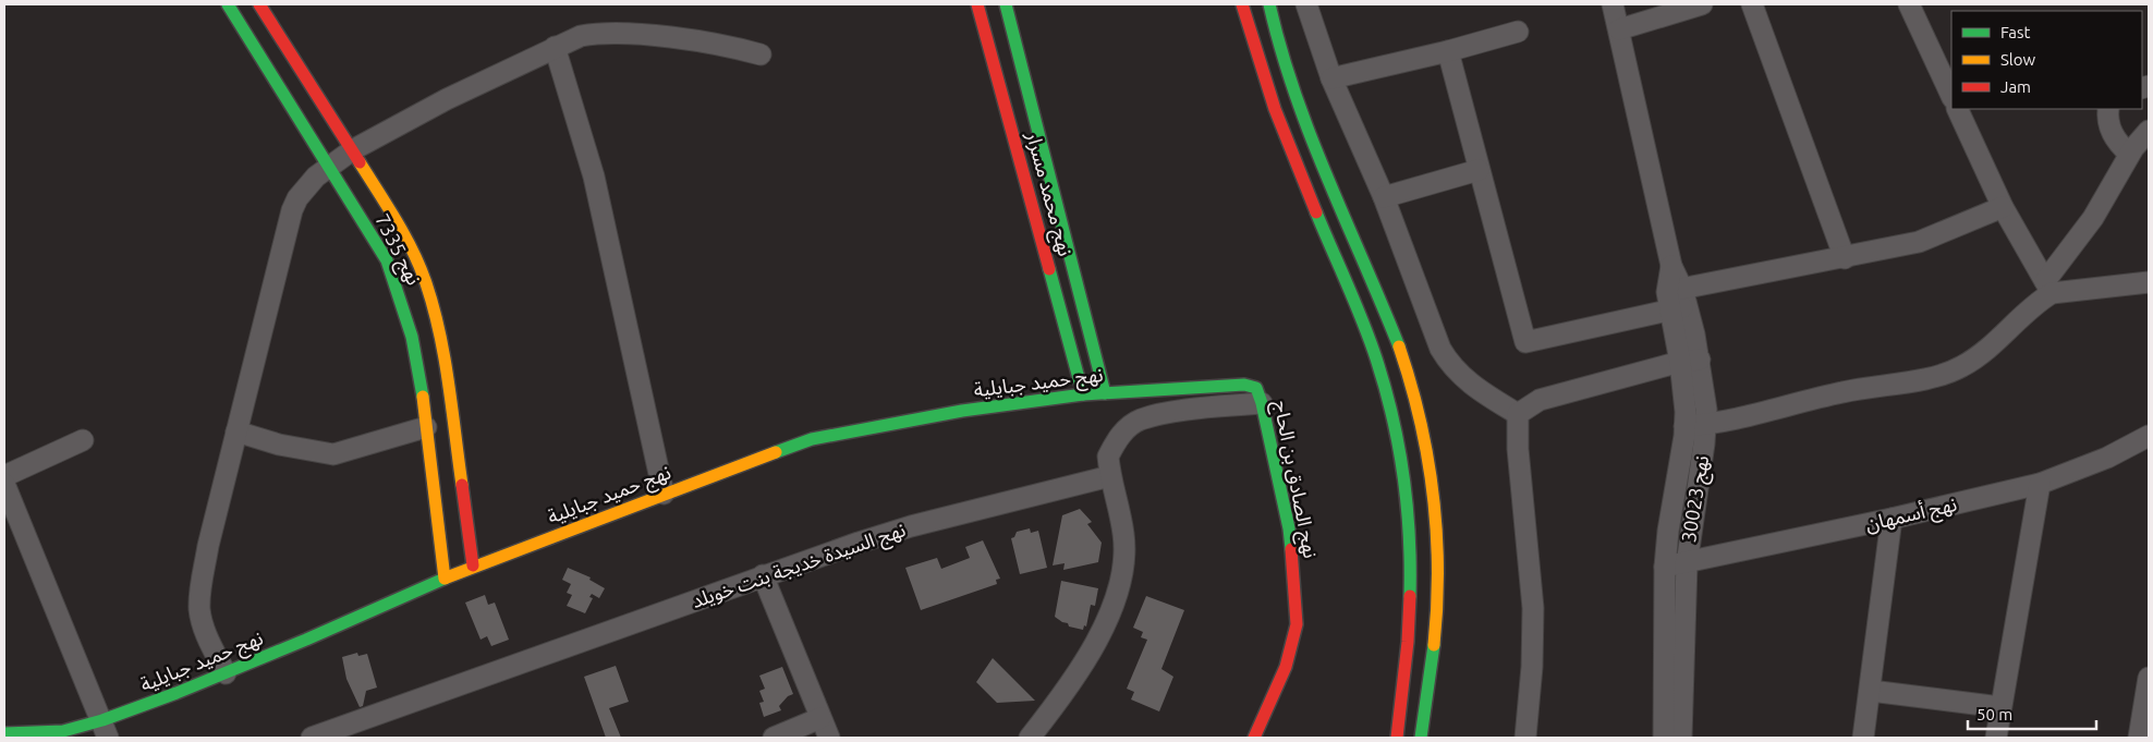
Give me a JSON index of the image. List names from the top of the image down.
{
  "streets": {
    "main road": [
      "نهج محمد مسرار",
      "نهج 7335",
      "نهج حميد جبايلية",
      "نهج الصادق بن الحاج"
    ],
    "street": ["نهج 30023", "نهج أسمهان", "نهج السيدة خديجة بنت خويلد"]
  },
  "crossings": [
    ["نهج محمد مسرار", "نهج حميد جبايلية"],
    ["نهج 7335", "نهج حميد جبايلية"],
    ["نهج حميد جبايلية", "نهج الصادق بن الحاج"],
    ["نهج 30023", "نهج أسمهان"]
  ],
  "legend": ["Fast", "Slow", "Jam"],
  "scale_bar": "50 m"
}
